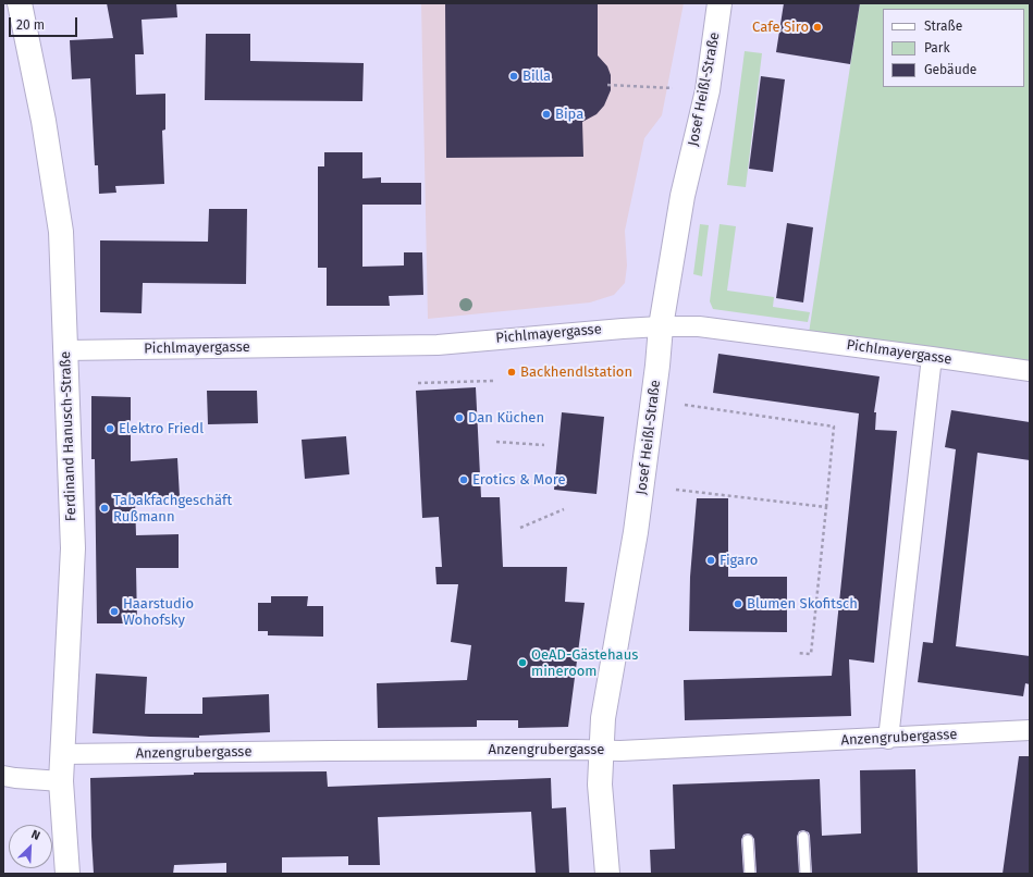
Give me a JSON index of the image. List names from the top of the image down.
{
  "streets": {
    "street": [
      "Josef Heißl-Straße",
      "Pichlmayergasse",
      "Ferdinand Hanusch-Straße",
      "Anzengrubergasse"
    ]
  },
  "crossings": [
    ["Josef Heißl-Straße", "Pichlmayergasse"],
    ["Josef Heißl-Straße", "Anzengrubergasse"],
    ["Pichlmayergasse", "Ferdinand Hanusch-Straße"],
    ["Ferdinand Hanusch-Straße", "Anzengrubergasse"]
  ],
  "places": [
    "Cafe Siro",
    "Billa",
    "Bipa",
    "Backhendlstation",
    "Dan Küchen",
    "Elektro Friedl",
    "Erotics & More",
    "Tabakfachgeschäft Rußmann",
    "Figaro",
    "Blumen Skofitsch",
    "Haarstudio Wohofsky",
    "OeAD-Gästehaus mineroom"
  ],
  "legend": ["Straße", "Park", "Gebäude"],
  "scale_bar": "20 m",
  "north": "top right"
}
